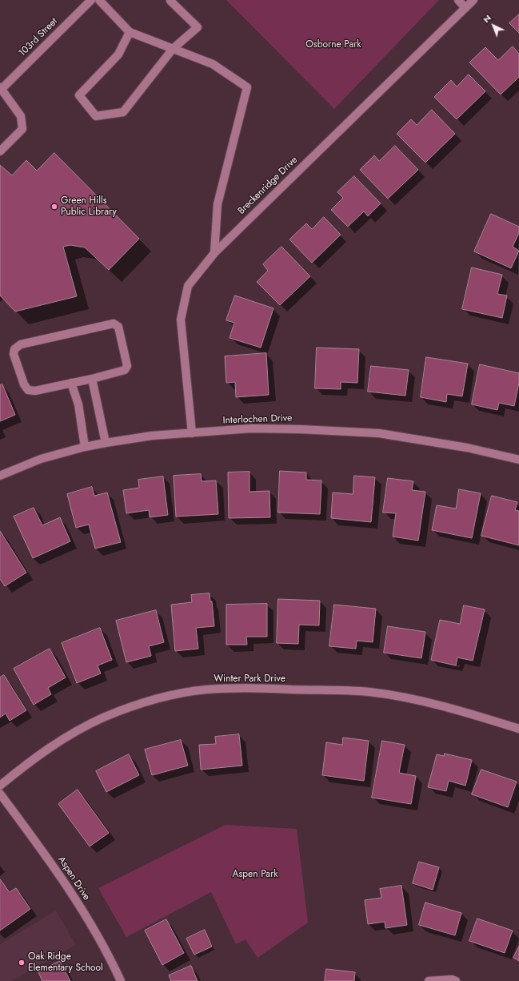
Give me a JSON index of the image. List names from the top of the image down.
{
  "streets": {
    "street": [
      "103rd Street",
      "Breckenridge Drive",
      "Interlochen Drive",
      "Winter Park Drive",
      "Aspen Drive"
    ]
  },
  "crossings": [
    ["Breckenridge Drive", "Interlochen Drive"]
  ],
  "parks": ["Osborne Park", "Aspen Park"],
  "places": ["Green Hills Public Library", "Oak Ridge Elementary School"],
  "north": "top left"
}
